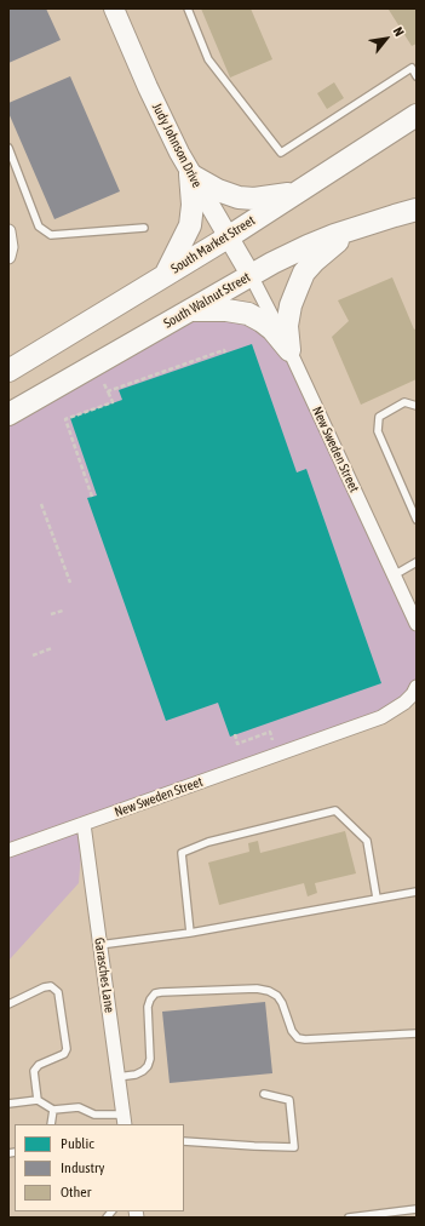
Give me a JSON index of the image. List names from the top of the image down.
{
  "streets": {
    "main road": ["South Market Street", "South Walnut Street"],
    "street": ["Judy Johnson Drive", "New Sweden Street", "Garasches Lane"]
  },
  "crossings": [
    ["Judy Johnson Drive", "South Market Street"],
    ["Judy Johnson Drive", "South Walnut Street"],
    ["Judy Johnson Drive", "New Sweden Street"],
    ["South Walnut Street", "New Sweden Street"],
    ["New Sweden Street", "Garasches Lane"]
  ],
  "legend": ["Public", "Industry", "Other"],
  "north": "top right"
}
